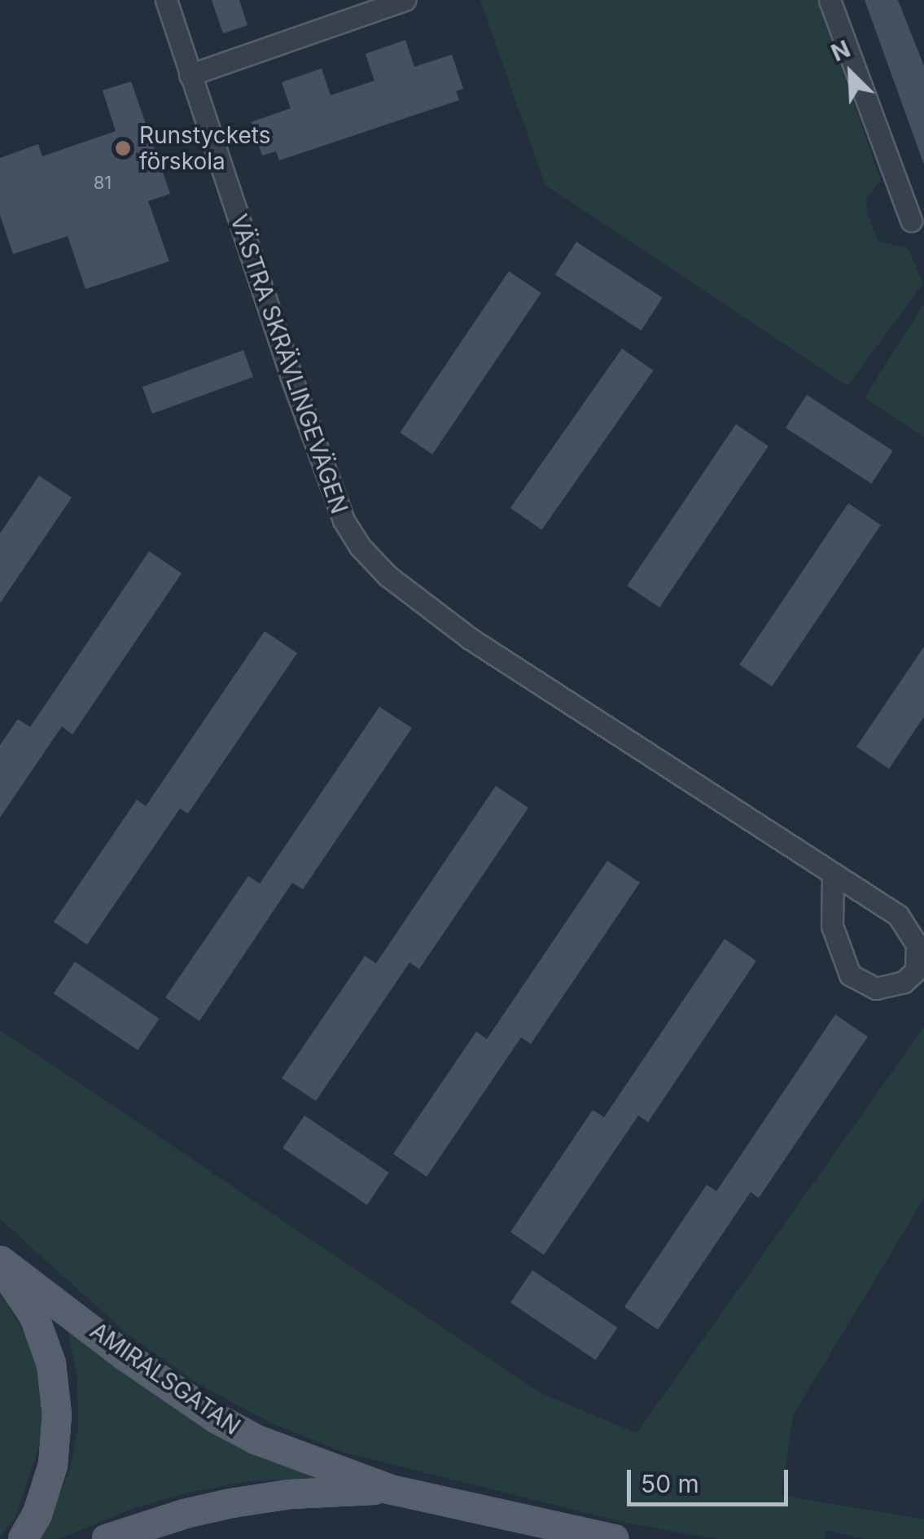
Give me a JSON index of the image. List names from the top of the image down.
{
  "streets": {
    "main road": ["AMIRALSGATAN"],
    "street": ["VÄSTRA SKRÄVLINGEVÄGEN"]
  },
  "places": ["Runstyckets förskola"],
  "house_numbers": ["81"],
  "scale_bar": "50 m",
  "north": "top left"
}
